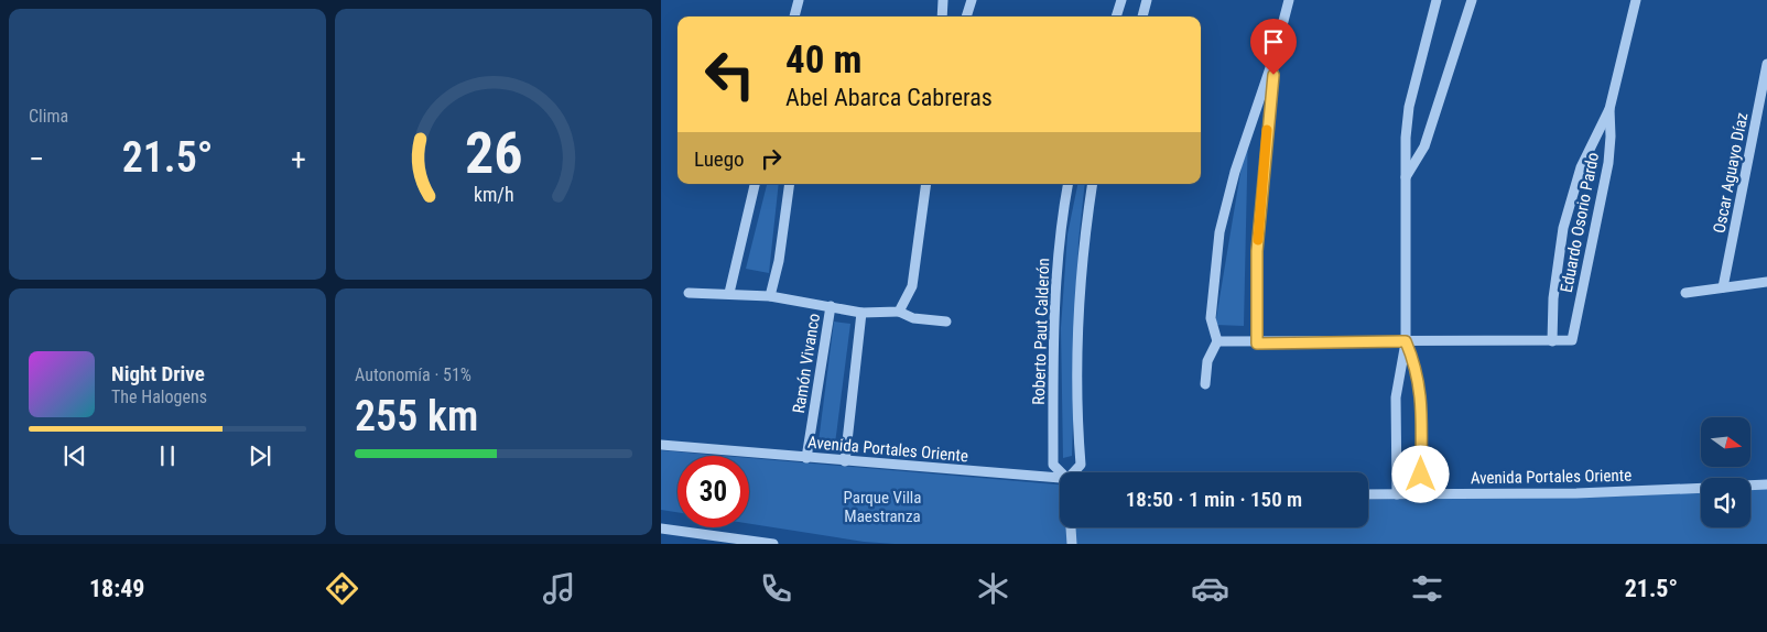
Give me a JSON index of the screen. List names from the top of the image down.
{
  "streets": {
    "street": [
      "Oscar Aguayo Díaz",
      "Eduardo Osorio Pardo",
      "Roberto Paut Calderón",
      "Ramón Vivanco",
      "Avenida Portales Oriente"
    ]
  },
  "crossings": [
    ["Ramón Vivanco", "Avenida Portales Oriente"]
  ],
  "parks": ["Parque Villa Maestranza"],
  "north": "right",
  "page": {
    "tile": [
      "Clima",
      ["Autonomía · 51%", "255 km"]
    ],
    "turn": ["40 m", "Abel Abarca Cabreras"],
    "then": "Luego",
    "heat": ["−", "21.5°", "+"],
    "song": ["Night Drive", "The Halogens"],
    "limit": "30",
    "trip": "18:50 · 1 min · 150 m",
    "tabs": ["18:49", "21.5°"],
    "gauge": ["26", "km/h"]
  }
}
